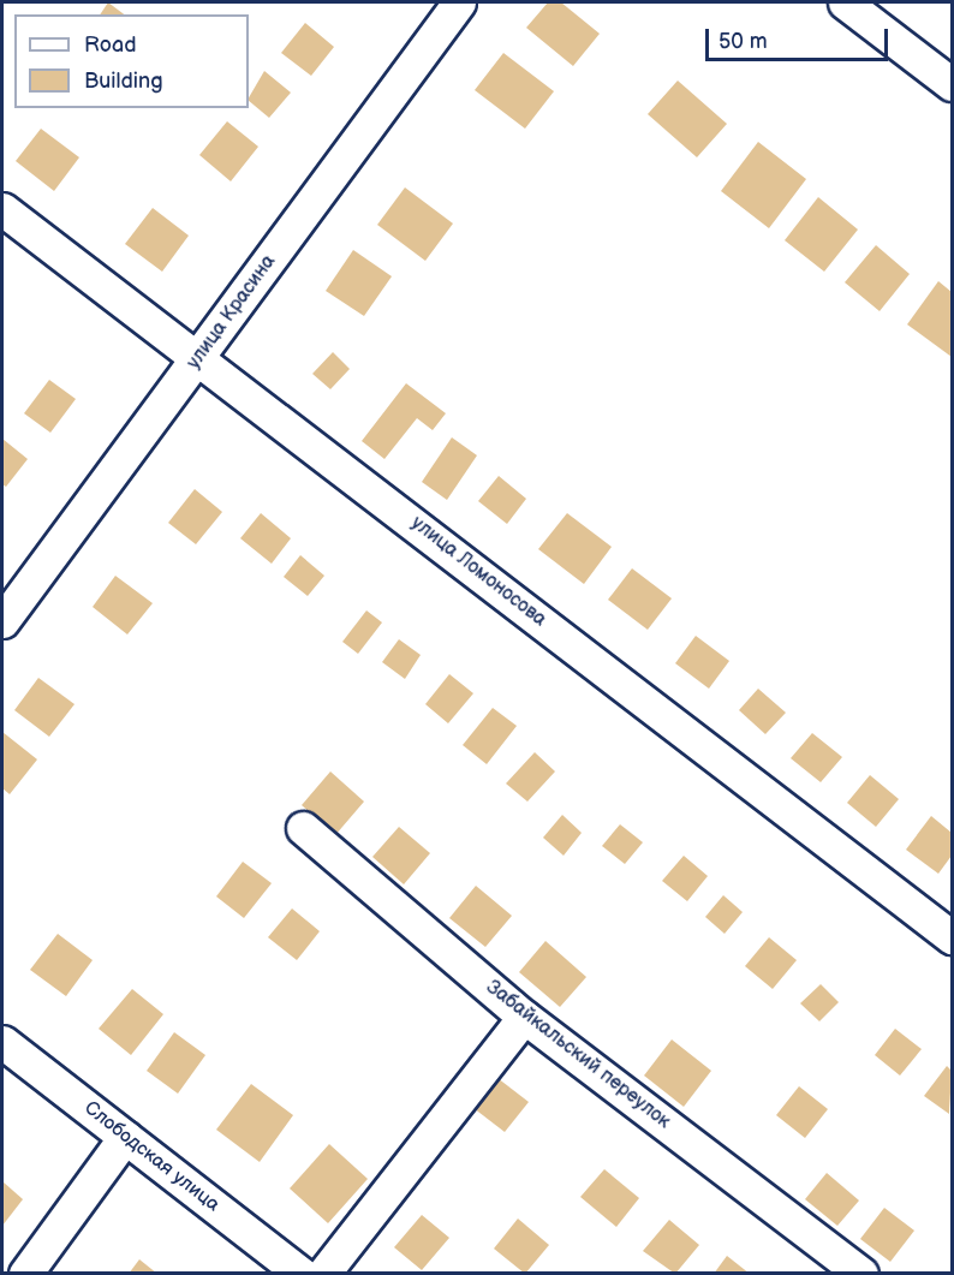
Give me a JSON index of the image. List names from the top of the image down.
{
  "streets": {
    "street": [
      "улица Красина",
      "улица Ломоносова",
      "Забайкальский переулок",
      "Слободская улица"
    ]
  },
  "crossings": [
    ["улица Красина", "улица Ломоносова"]
  ],
  "legend": ["Road", "Building"],
  "scale_bar": "50 m"
}
